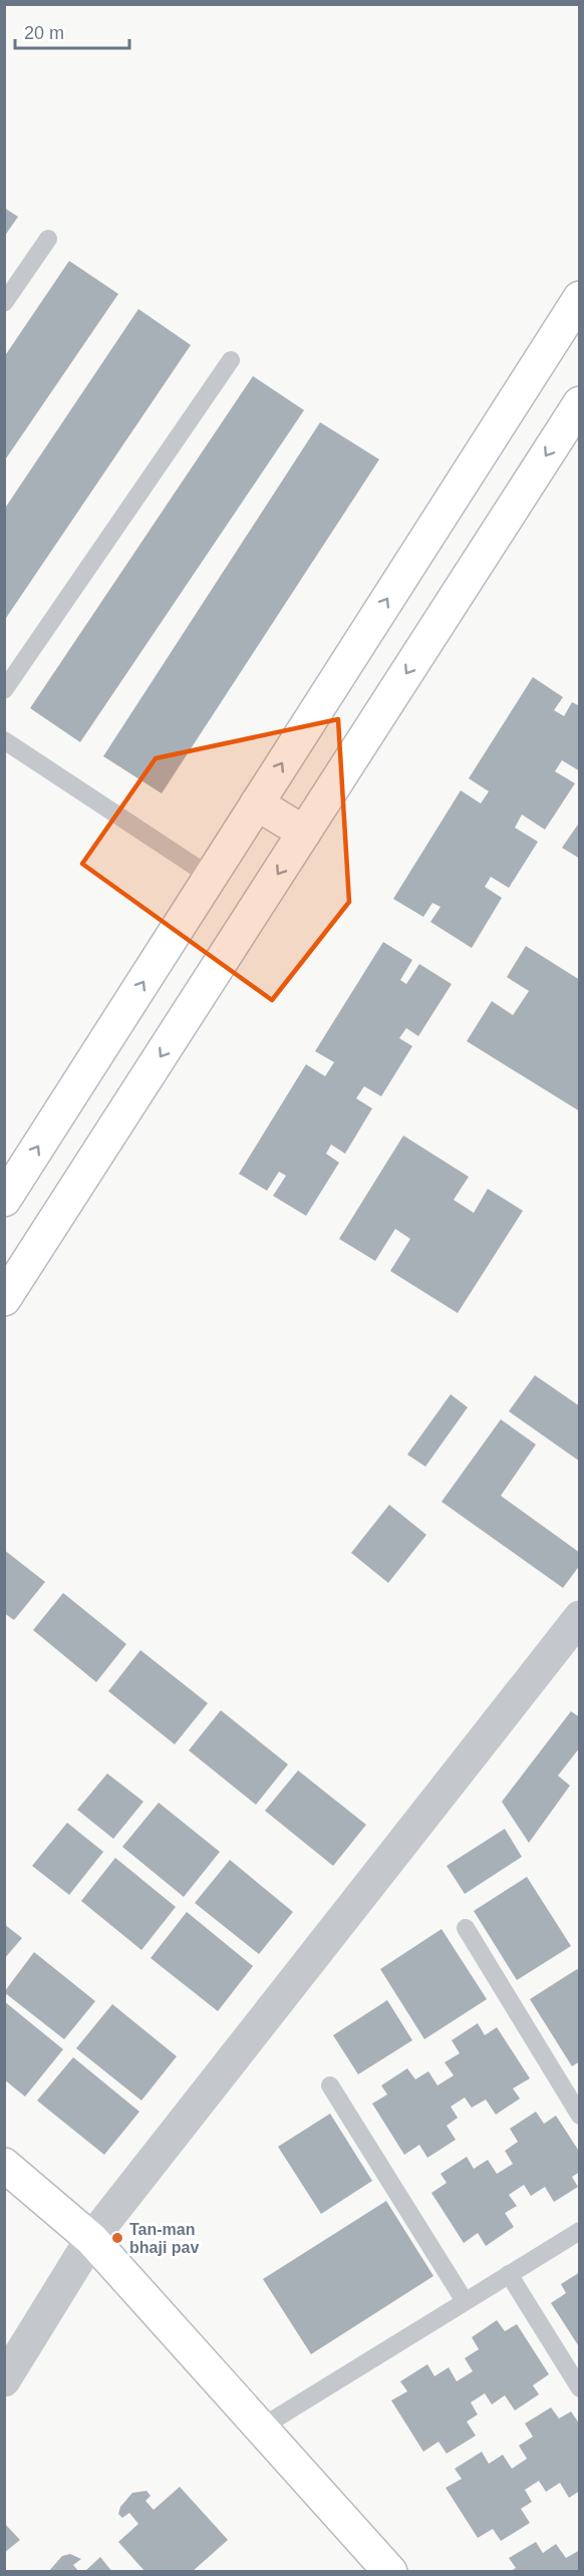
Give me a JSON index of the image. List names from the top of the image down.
{
  "places": ["Tan-man bhaji pav"],
  "scale_bar": "20 m"
}
